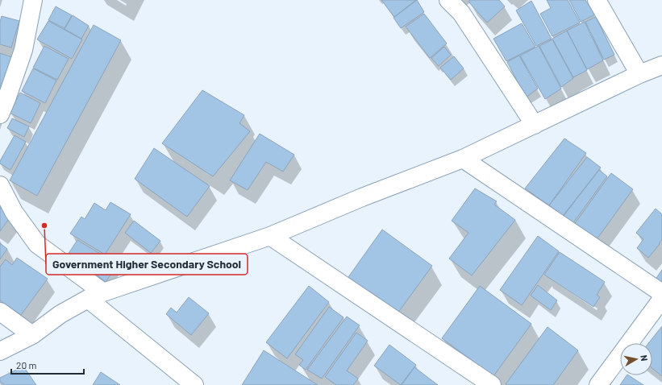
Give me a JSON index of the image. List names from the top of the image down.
{
  "places": ["Government Higher Secondary School"],
  "scale_bar": "20 m",
  "north": "right"
}
